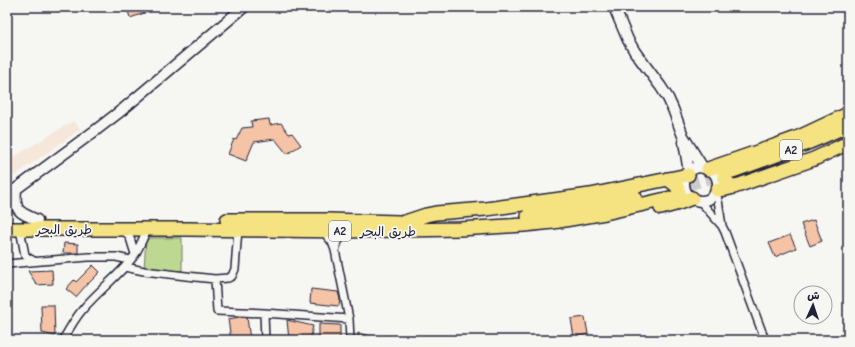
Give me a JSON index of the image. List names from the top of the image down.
{
  "streets": {
    "highway": ["A2", "طريق البحر"]
  },
  "north": "top"
}
